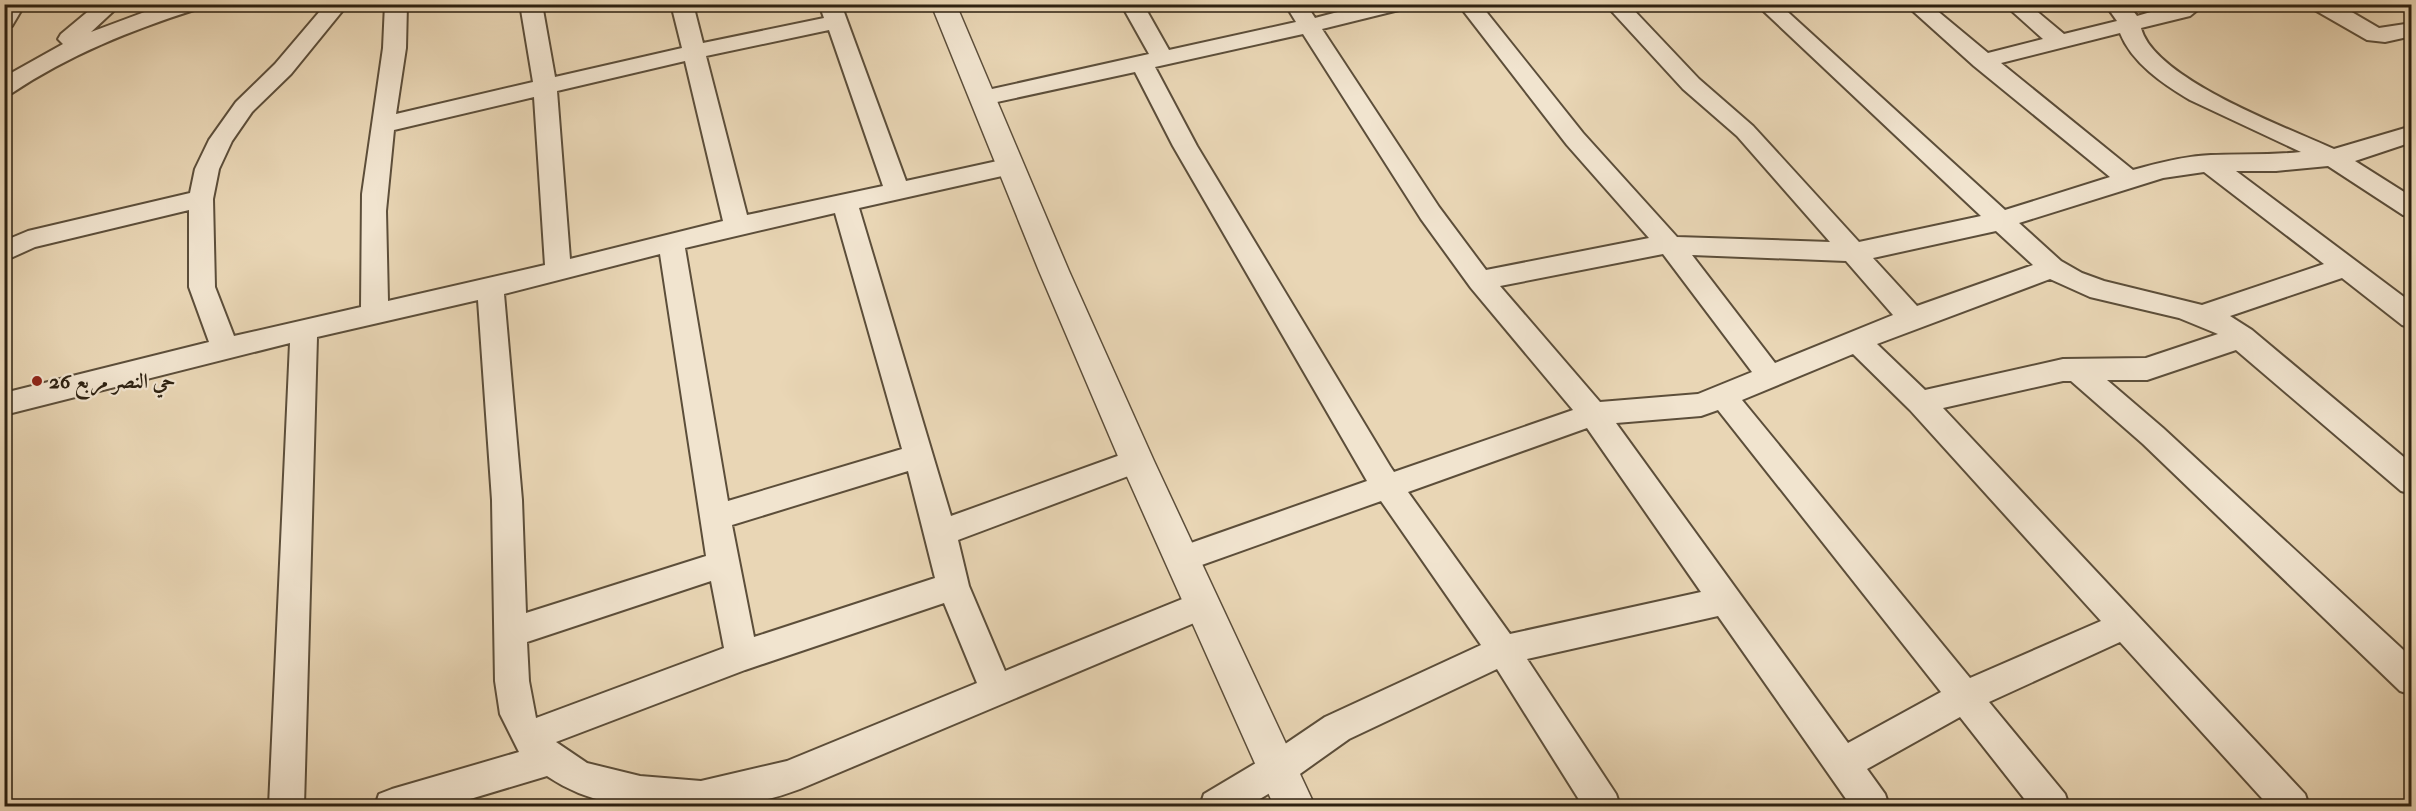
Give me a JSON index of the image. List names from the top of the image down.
{
  "places": ["حي النصر مربع 26"]
}
